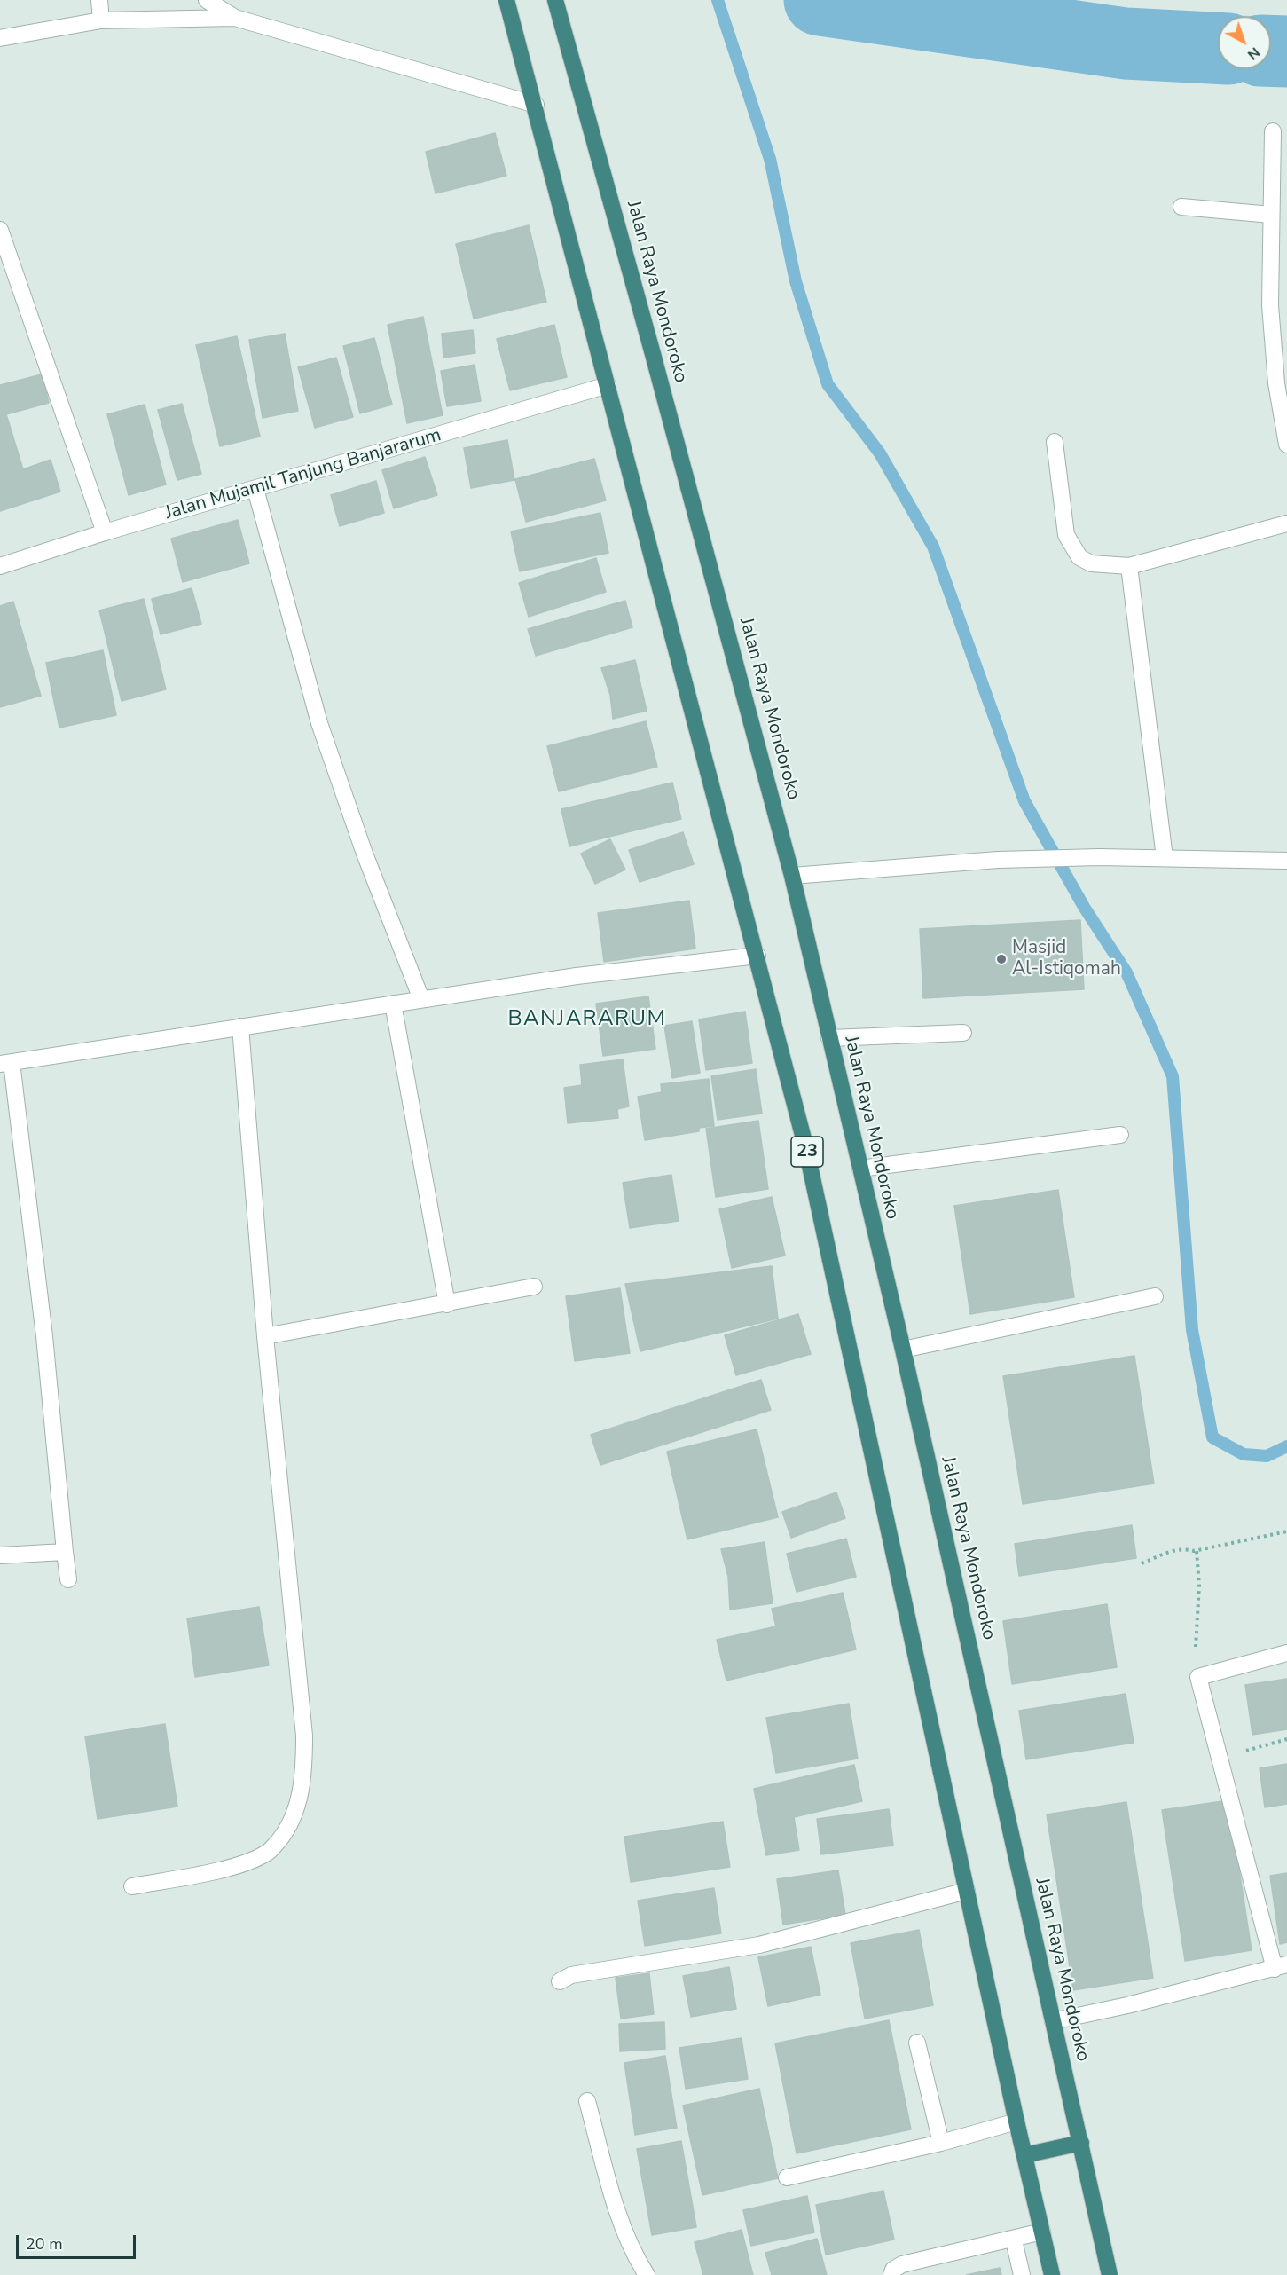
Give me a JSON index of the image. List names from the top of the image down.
{
  "streets": {
    "highway": ["Jalan Raya Mondoroko", "23"],
    "street": ["Jalan Mujamil Tanjung Banjararum"]
  },
  "crossings": [
    ["Jalan Mujamil Tanjung Banjararum", "23"]
  ],
  "districts": ["BANJARARUM"],
  "places": ["Masjid Al-Istiqomah"],
  "scale_bar": "20 m",
  "north": "bottom right"
}
